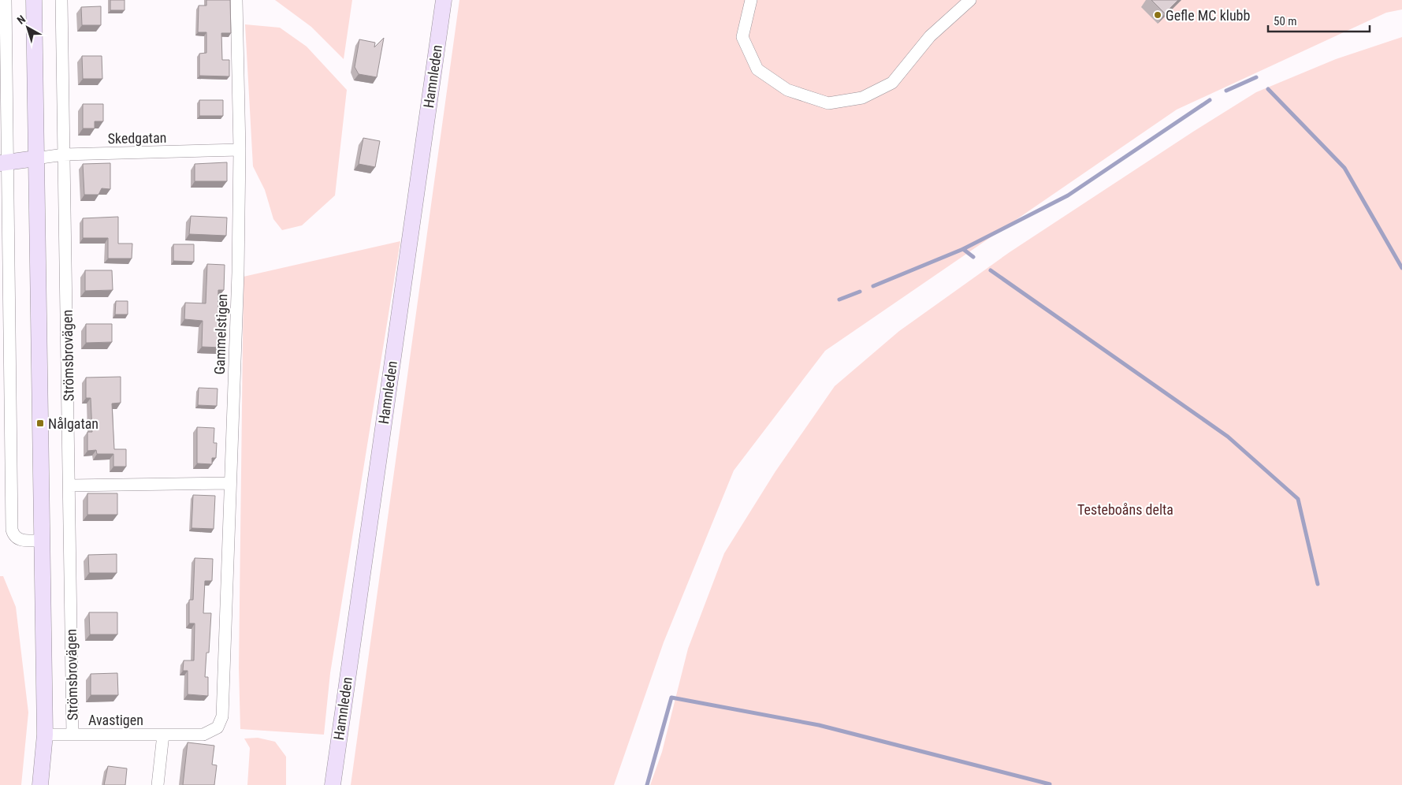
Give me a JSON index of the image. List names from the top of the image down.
{
  "streets": {
    "street": [
      "Hamnleden",
      "Skedgatan",
      "Gammelstigen",
      "Strömsbrovägen",
      "Avastigen"
    ]
  },
  "crossings": [
    ["Skedgatan", "Gammelstigen"],
    ["Skedgatan", "Strömsbrovägen"],
    ["Gammelstigen", "Avastigen"],
    ["Strömsbrovägen", "Avastigen"]
  ],
  "parks": ["Testeboåns delta"],
  "places": {
    "other": ["Gefle MC klubb"],
    "transit": ["Nålgatan"]
  },
  "scale_bar": "50 m",
  "north": "top left"
}
